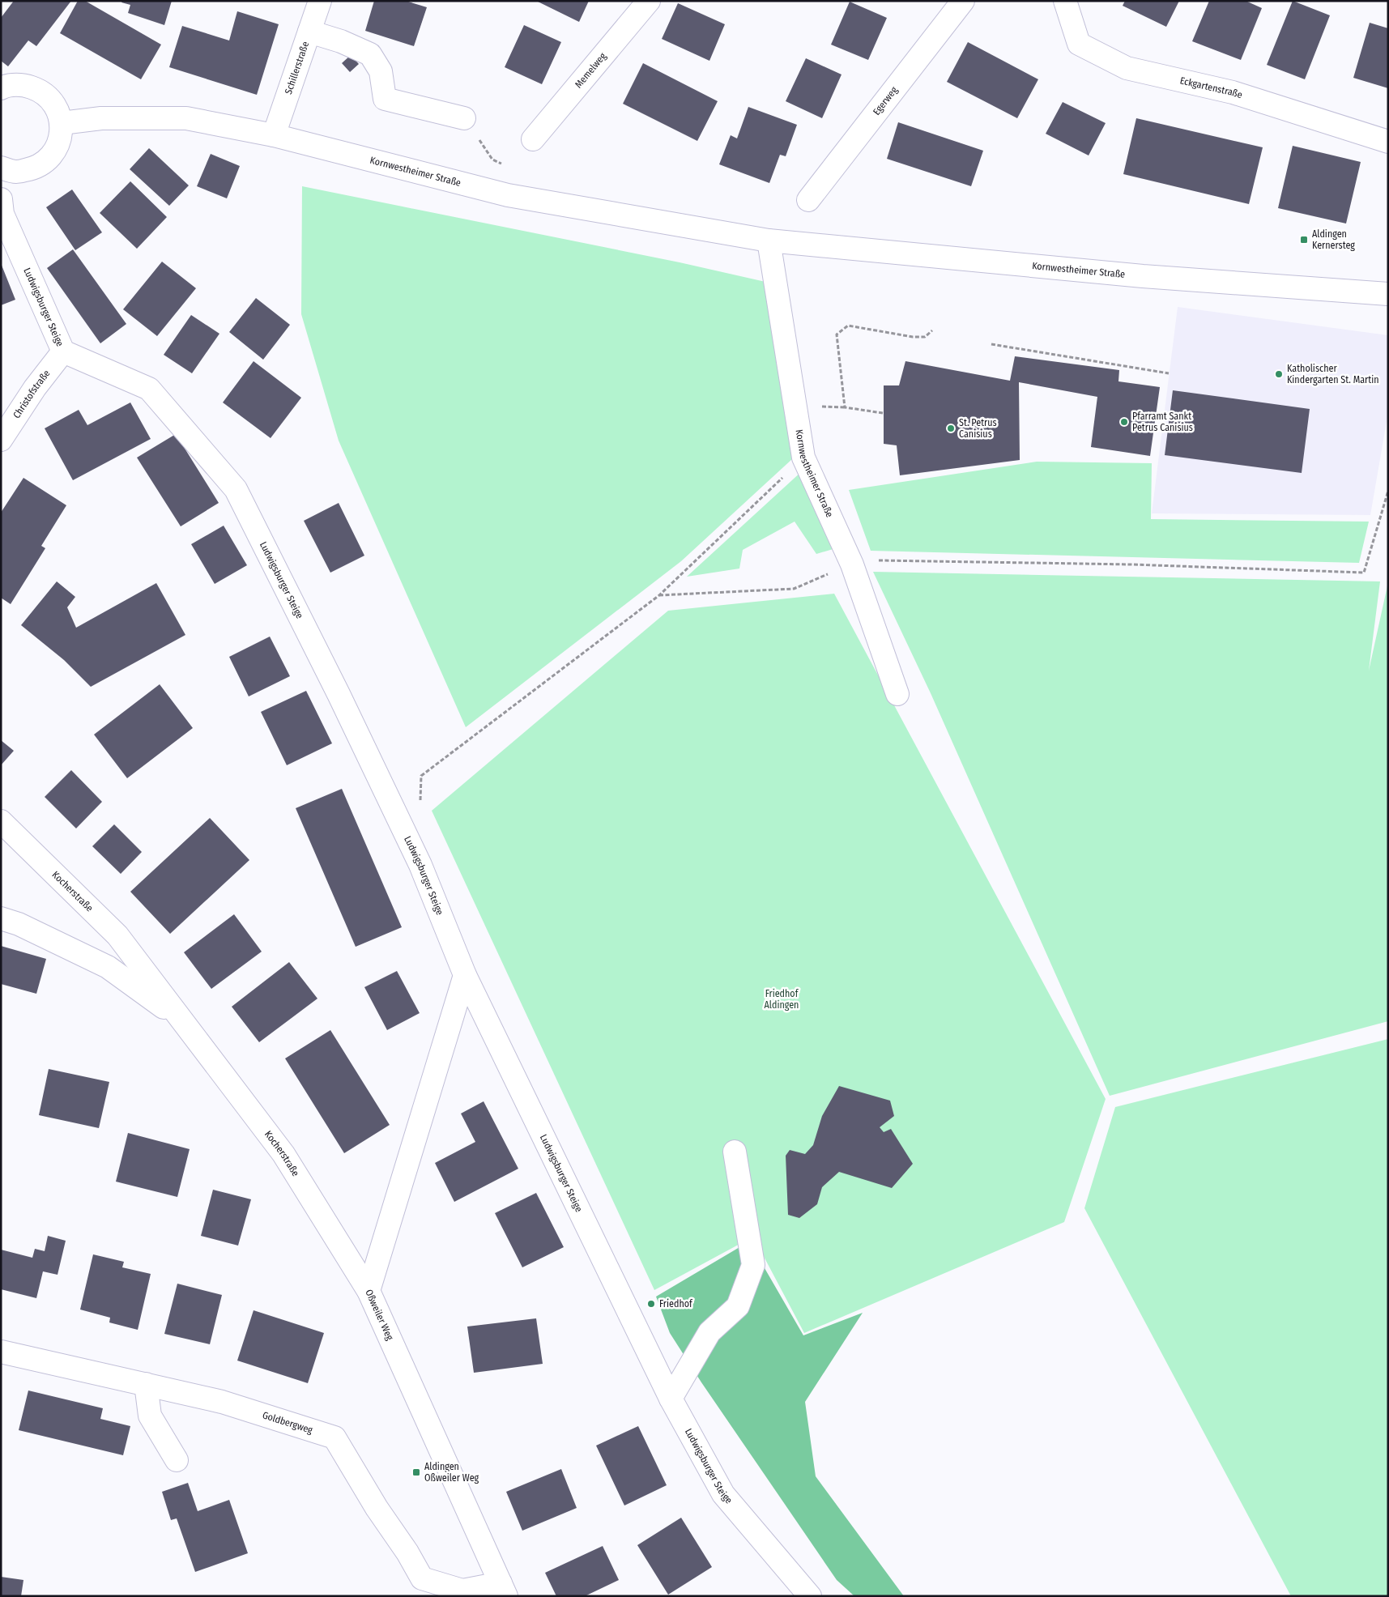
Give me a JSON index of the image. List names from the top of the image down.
{
  "streets": {
    "street": [
      "Schillerstraße",
      "Memelweg",
      "Eckgartenstraße",
      "Egerweg",
      "Kornwestheimer Straße",
      "Ludwigsburger Steige",
      "Christofstraße",
      "Kocherstraße",
      "Oßweiler Weg",
      "Goldbergweg"
    ]
  },
  "crossings": [
    ["Schillerstraße", "Kornwestheimer Straße"],
    ["Ludwigsburger Steige", "Christofstraße"],
    ["Ludwigsburger Steige", "Oßweiler Weg"],
    ["Kocherstraße", "Oßweiler Weg"],
    ["Oßweiler Weg", "Goldbergweg"]
  ],
  "parks": ["Friedhof Aldingen"],
  "places": {
    "transit": ["Aldingen Kernersteg", "Aldingen Oßweiler Weg"],
    "other": [
      "Katholischer Kindergarten St. Martin",
      "Pfarramt Sankt Petrus Canisius",
      "St. Petrus Canisius",
      "Friedhof"
    ]
  }
}
